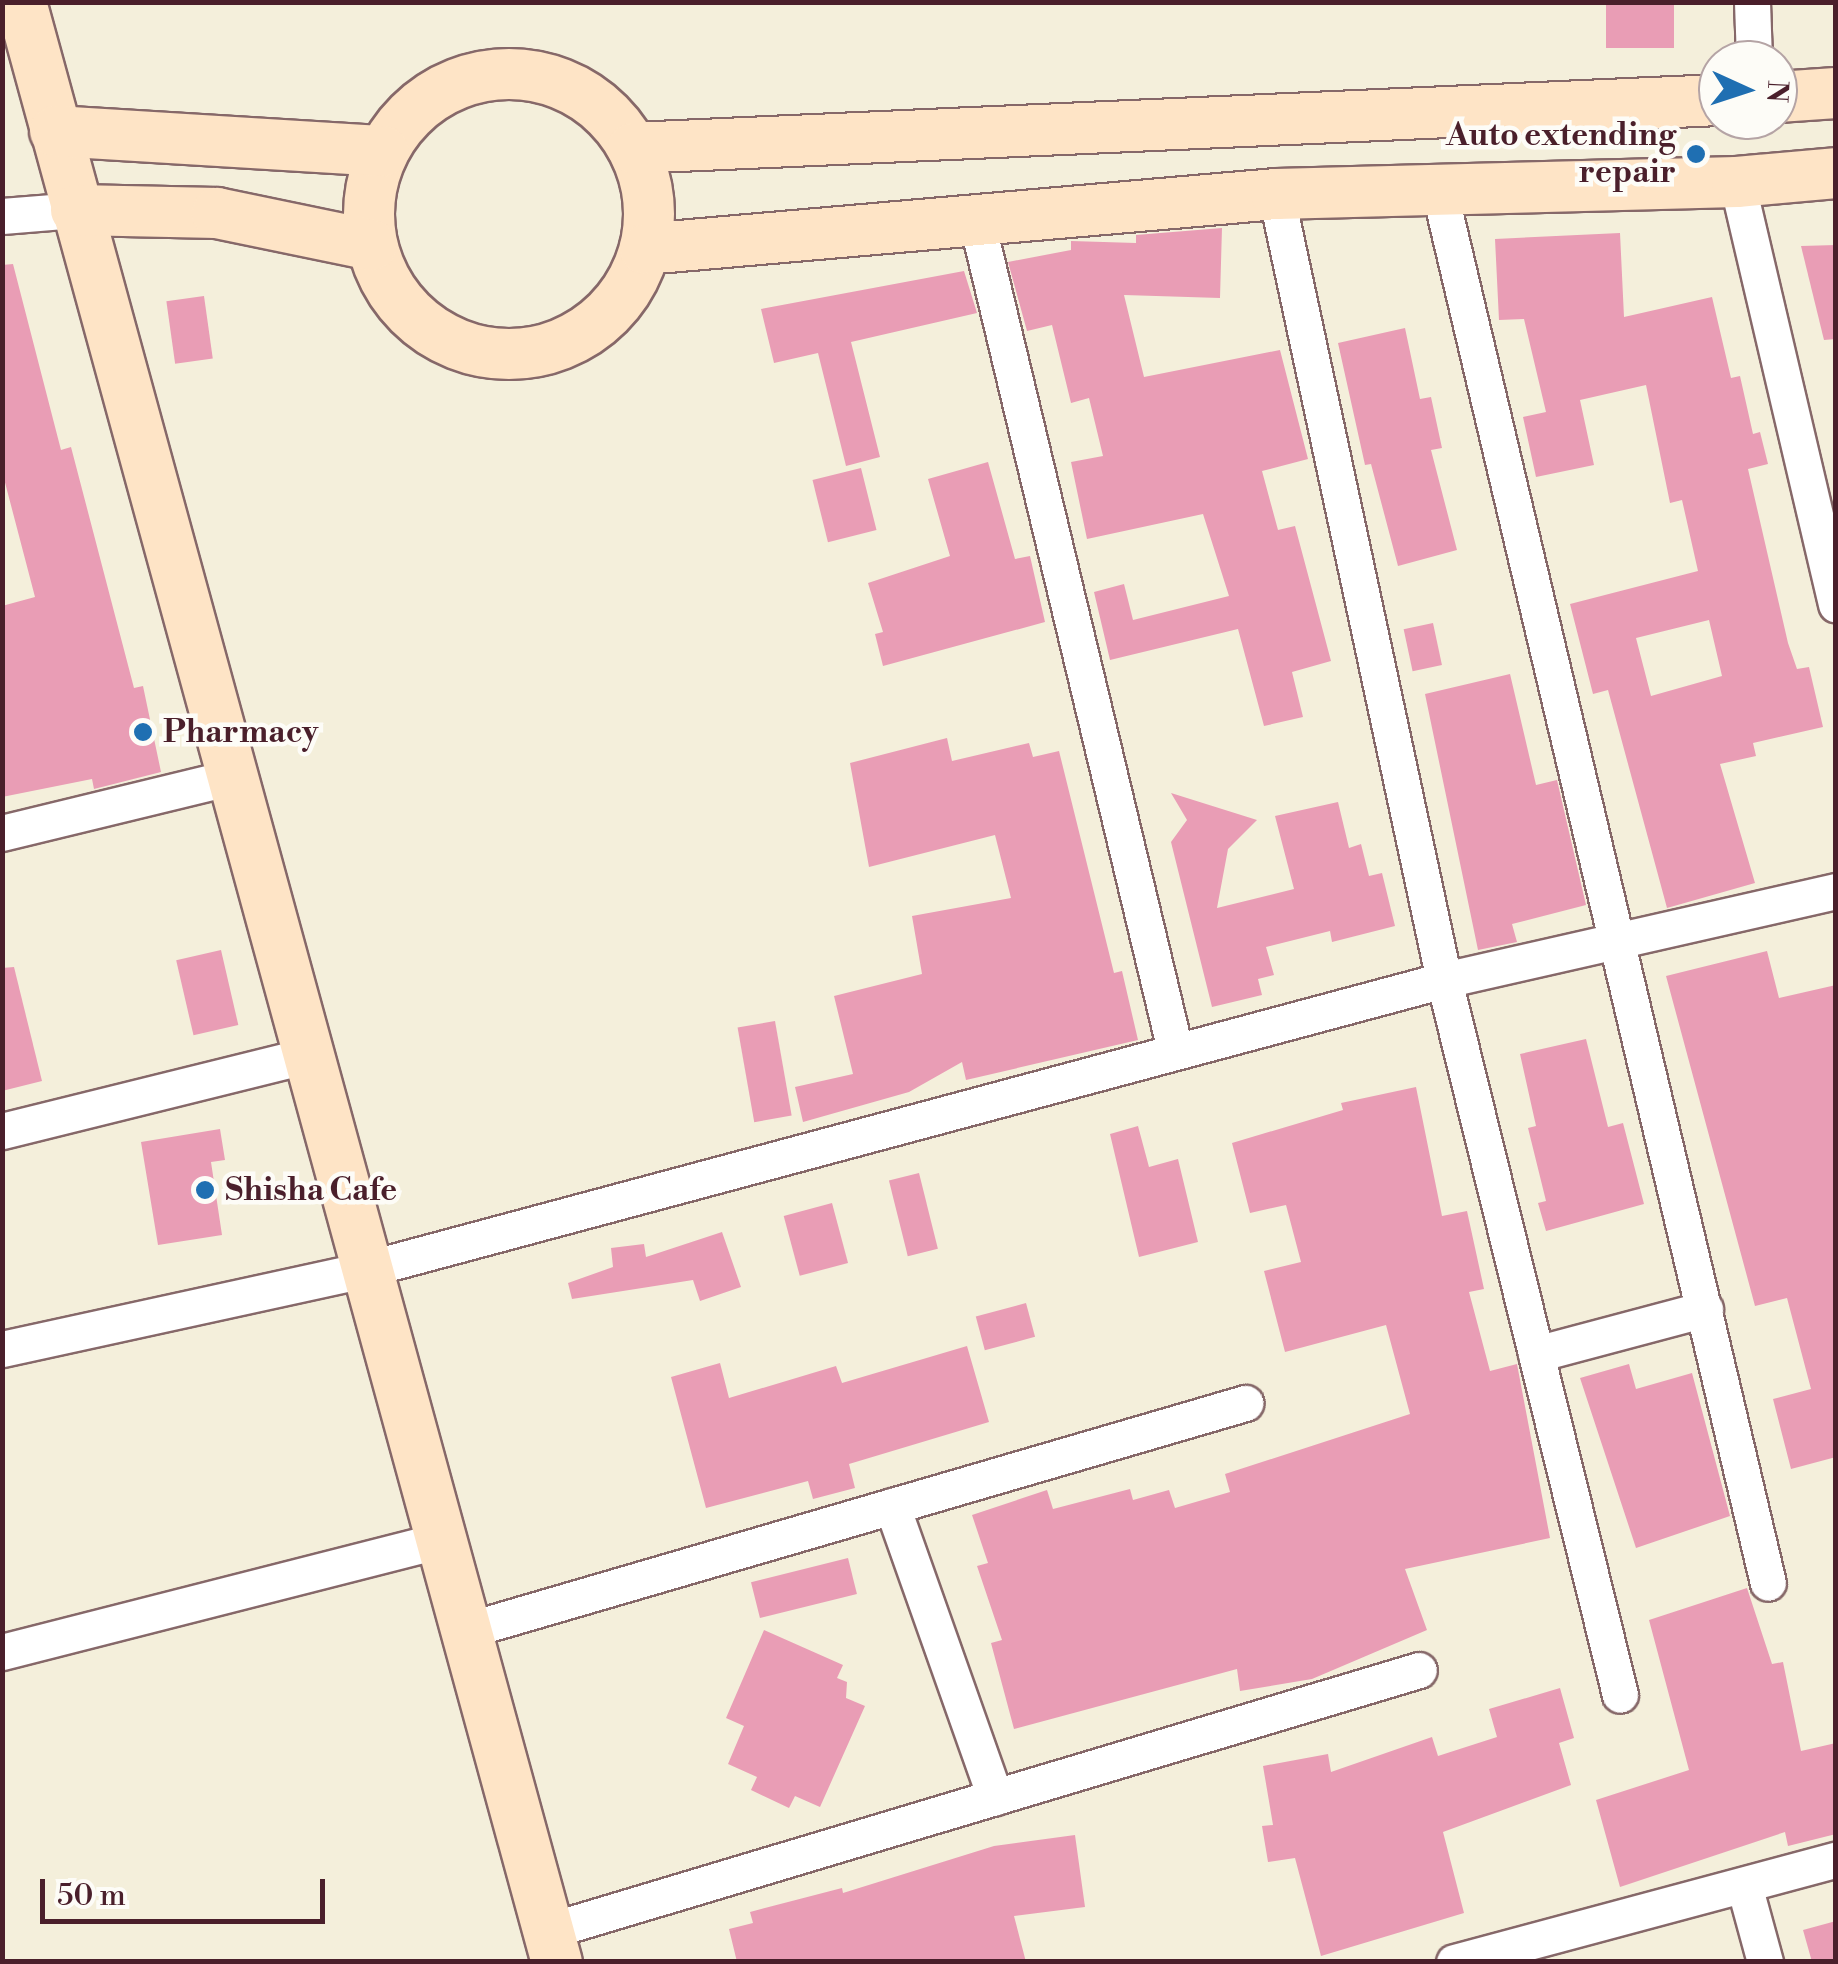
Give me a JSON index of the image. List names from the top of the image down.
{
  "places": ["Auto extending repair", "Pharmacy", "Shisha Cafe"],
  "scale_bar": "50 m",
  "north": "right"
}
